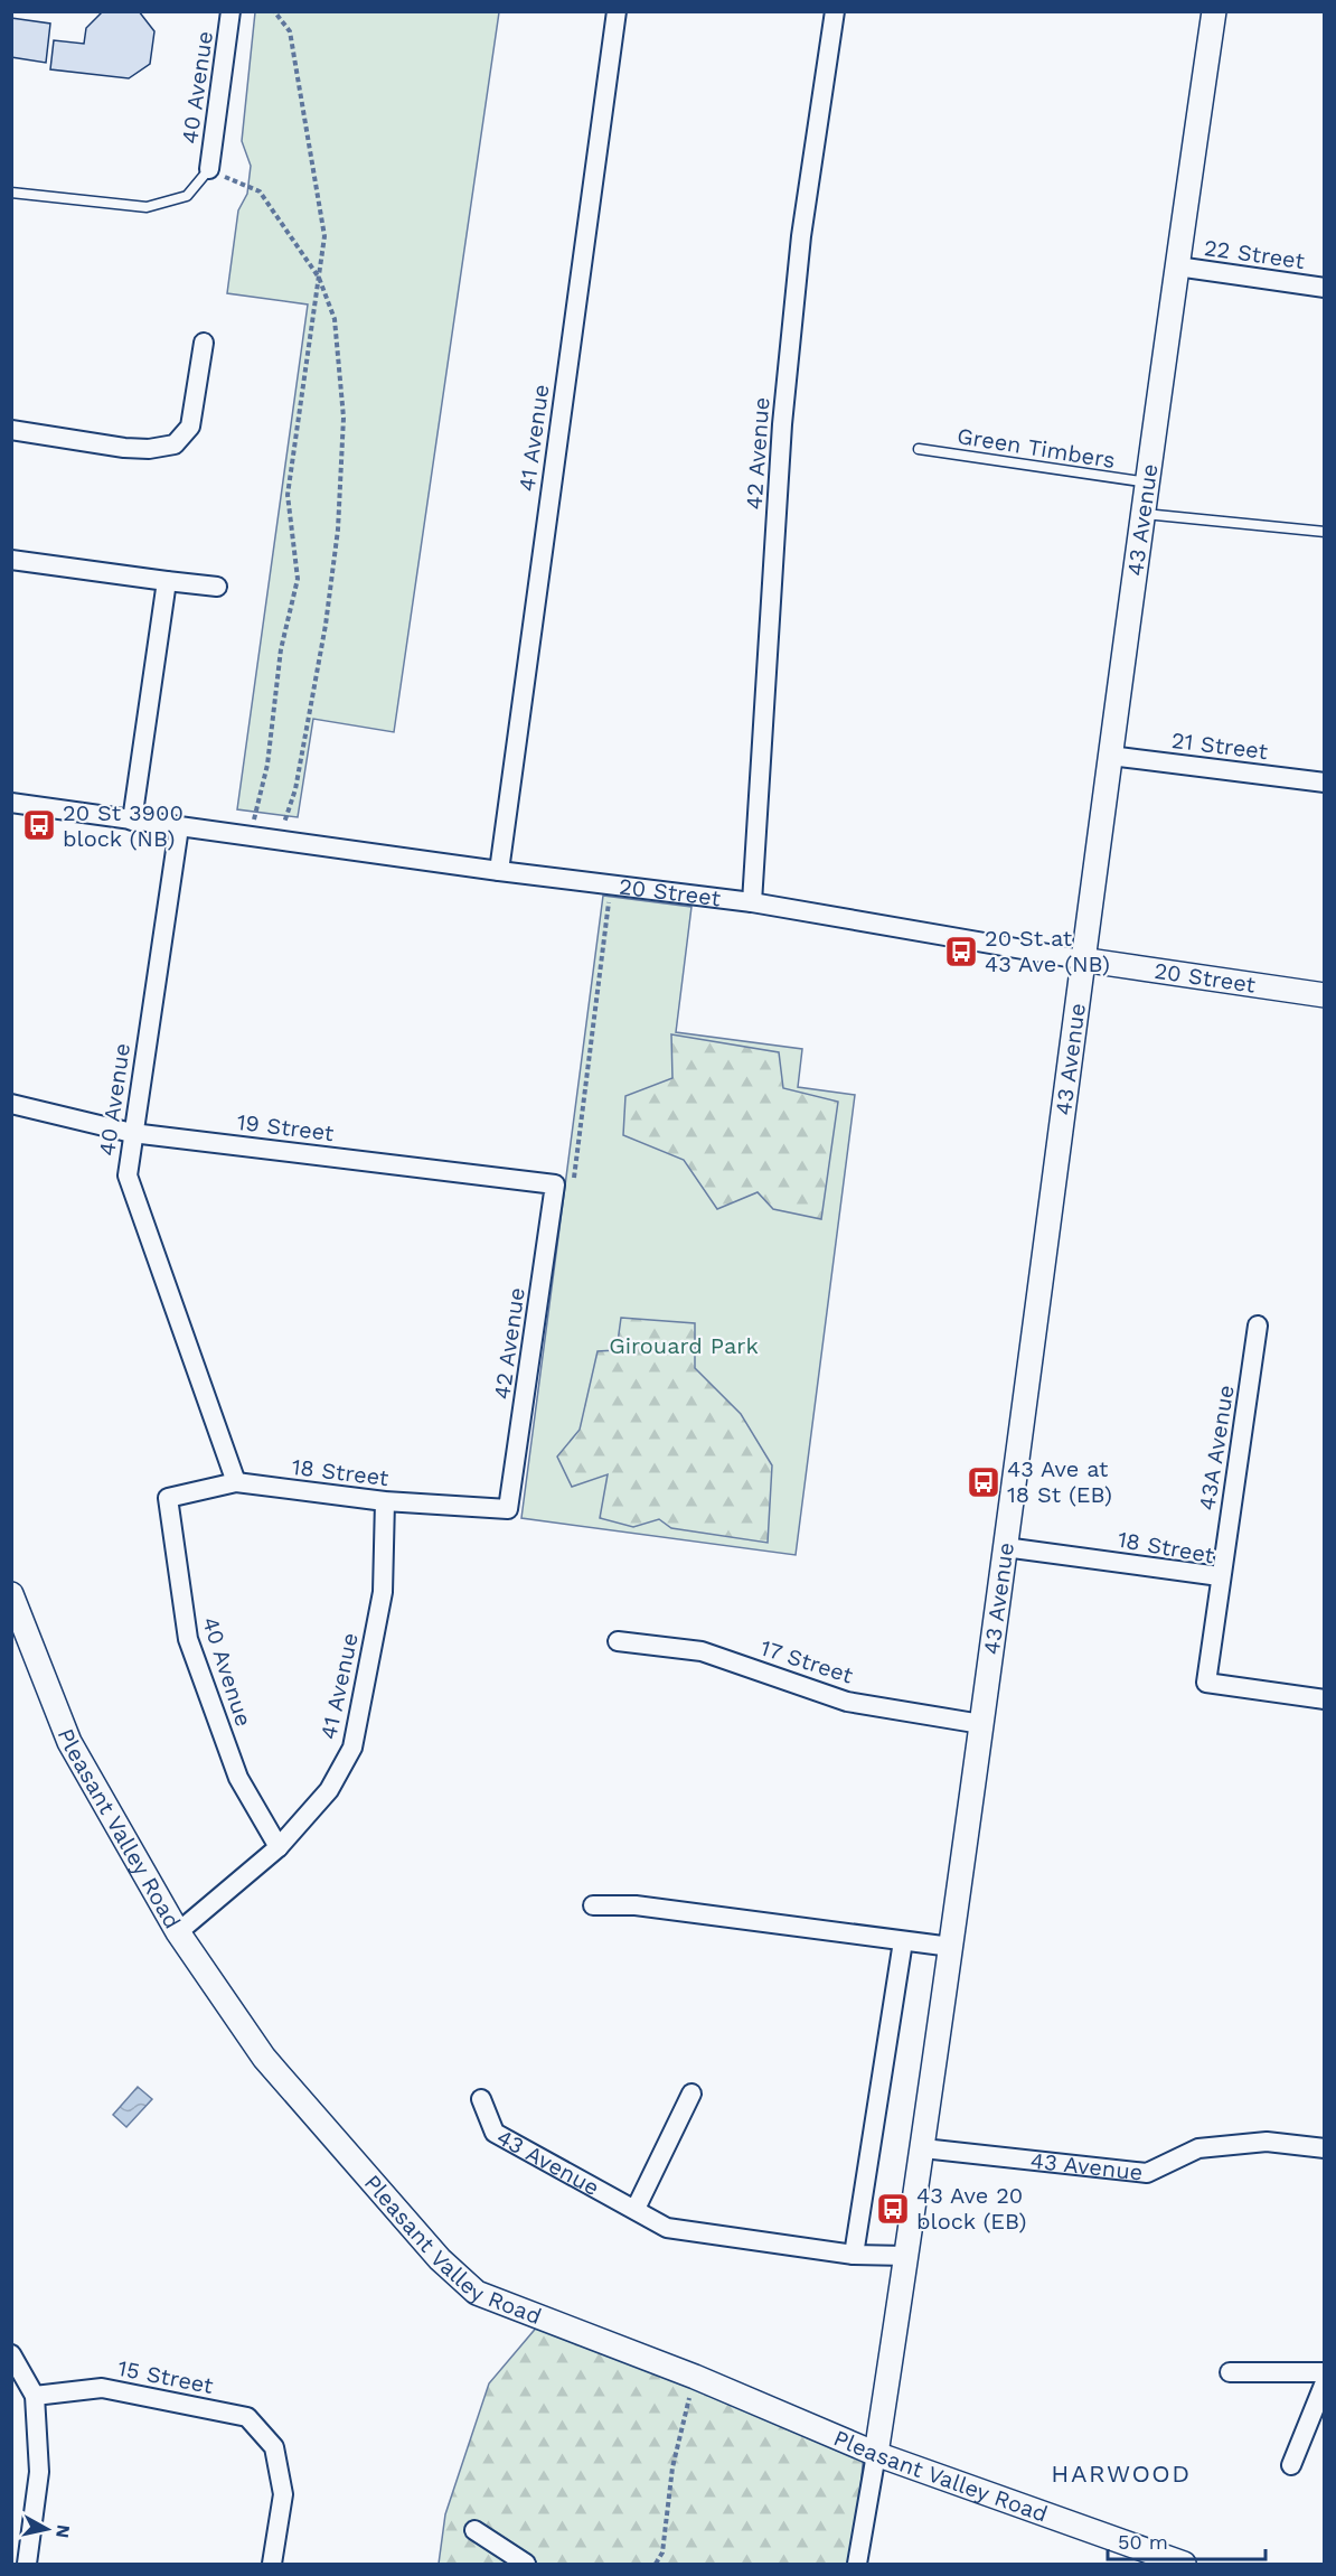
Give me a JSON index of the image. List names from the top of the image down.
{
  "streets": {
    "street": [
      "40 Avenue",
      "22 Street",
      "41 Avenue",
      "42 Avenue",
      "43 Avenue",
      "21 Street",
      "20 Street",
      "19 Street",
      "43A Avenue",
      "18 Street",
      "17 Street",
      "Pleasant Valley Road",
      "15 Street"
    ],
    "lane": ["Green Timbers"]
  },
  "crossings": [
    ["40 Avenue", "41 Avenue"],
    ["40 Avenue", "20 Street"],
    ["40 Avenue", "19 Street"],
    ["40 Avenue", "18 Street"],
    ["22 Street", "43 Avenue"],
    ["41 Avenue", "20 Street"],
    ["41 Avenue", "18 Street"],
    ["41 Avenue", "Pleasant Valley Road"],
    ["Green Timbers", "43 Avenue"],
    ["42 Avenue", "20 Street"],
    ["42 Avenue", "19 Street"],
    ["42 Avenue", "18 Street"],
    ["43 Avenue", "21 Street"],
    ["43 Avenue", "20 Street"],
    ["43 Avenue", "18 Street"],
    ["43 Avenue", "17 Street"],
    ["43 Avenue", "Pleasant Valley Road"],
    ["43A Avenue", "18 Street"]
  ],
  "districts": ["HARWOOD"],
  "parks": ["Girouard Park"],
  "places": {
    "bus stop": [
      "20 St 3900 block (NB)",
      "20 St at 43 Ave (NB)",
      "43 Ave at 18 St (EB)",
      "43 Ave 20 block (EB)"
    ]
  },
  "scale_bar": "50 m",
  "north": "right"
}
